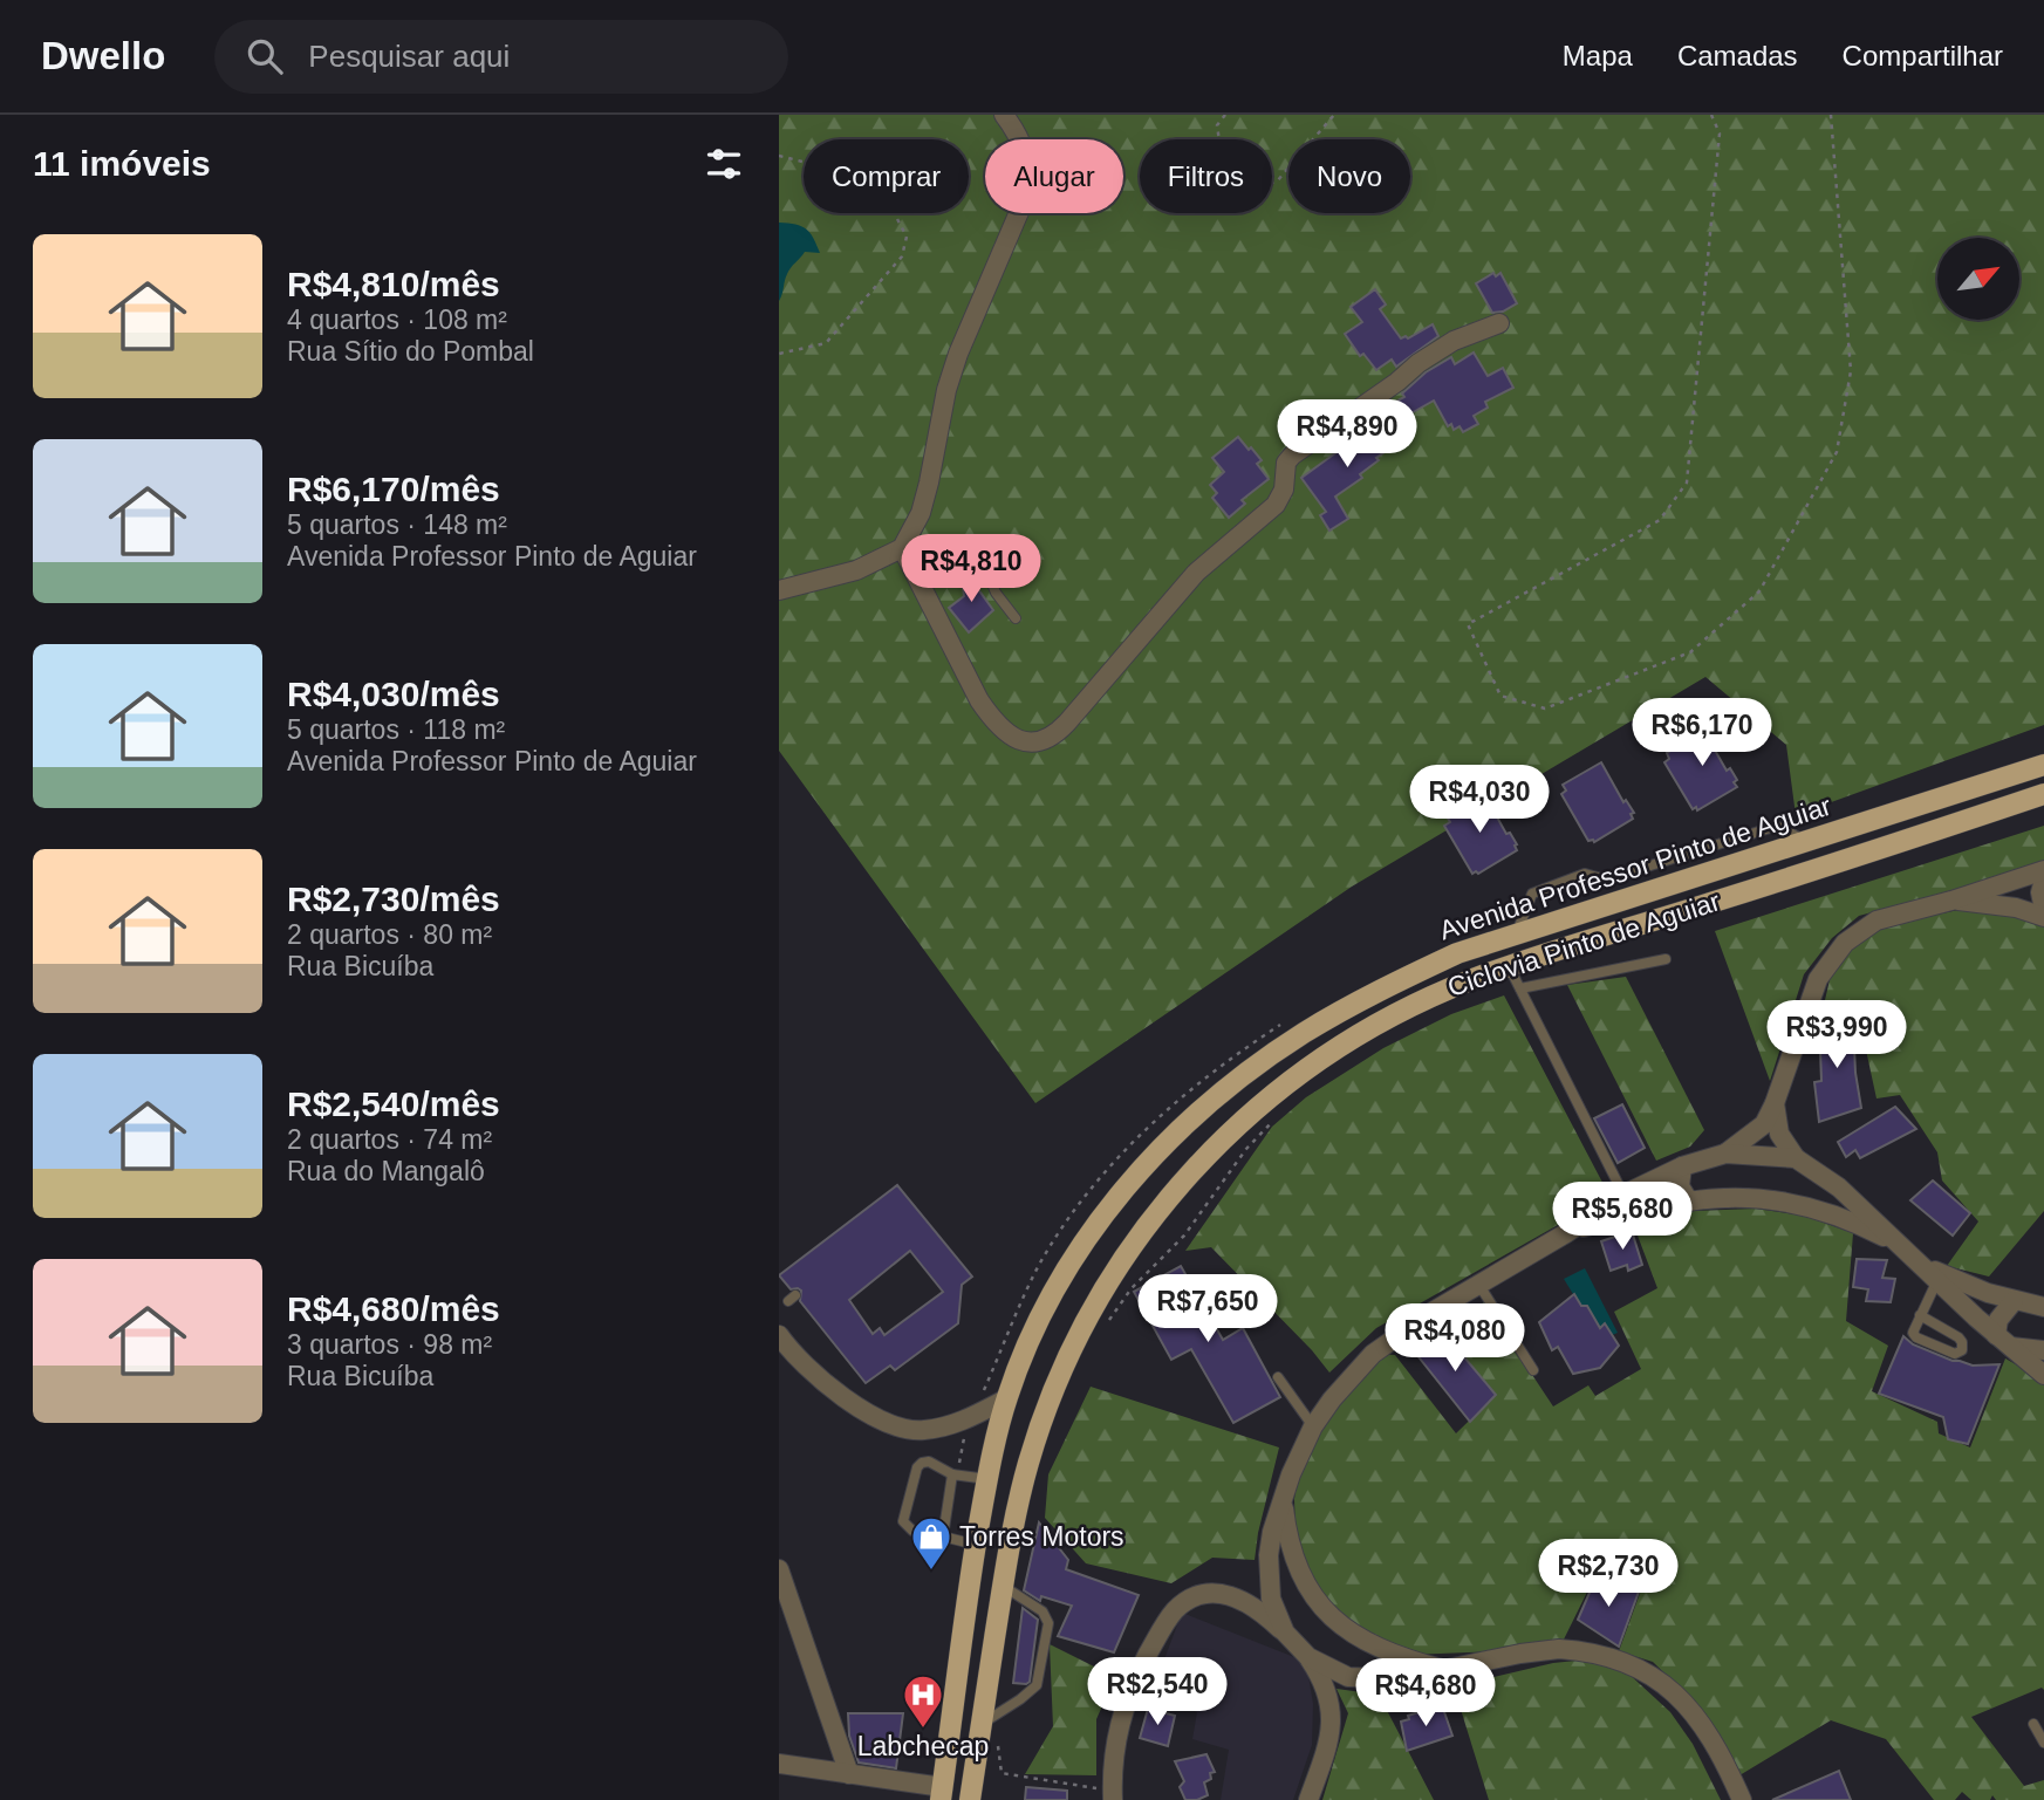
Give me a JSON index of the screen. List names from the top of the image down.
{
  "streets": {
    "main road": ["Avenida Professor Pinto de Aguiar"]
  },
  "places": {
    "shop": ["Torres Motors"],
    "hospital": ["Labchecap"]
  },
  "north": "top right",
  "page": {
    "header": "Dwello",
    "search": "Pesquisar aqui",
    "nav": ["Mapa", "Camadas", "Compartilhar"],
    "heading": "11 imóveis",
    "chip": [
      "Comprar",
      "Alugar",
      "Filtros",
      "Novo"
    ],
    "list": [
      {
        "name": "R$4,810/mês",
        "note": "4 quartos · 108 m² · Rua Sítio do Pombal"
      },
      {
        "name": "R$6,170/mês",
        "note": "5 quartos · 148 m² · Avenida Professor Pinto de Aguiar"
      },
      {
        "name": "R$4,030/mês",
        "note": "5 quartos · 118 m² · Avenida Professor Pinto de Aguiar"
      },
      {
        "name": "R$2,730/mês",
        "note": "2 quartos · 80 m² · Rua Bicuíba"
      },
      {
        "name": "R$2,540/mês",
        "note": "2 quartos · 74 m² · Rua do Mangalô"
      },
      {
        "name": "R$4,680/mês",
        "note": "3 quartos · 98 m² · Rua Bicuíba"
      }
    ],
    "price": [
      "R$4,890",
      "R$4,810",
      "R$6,170",
      "R$4,030",
      "R$3,990",
      "R$5,680",
      "R$7,650",
      "R$4,080",
      "R$2,730",
      "R$2,540",
      "R$4,680"
    ]
  }
}
